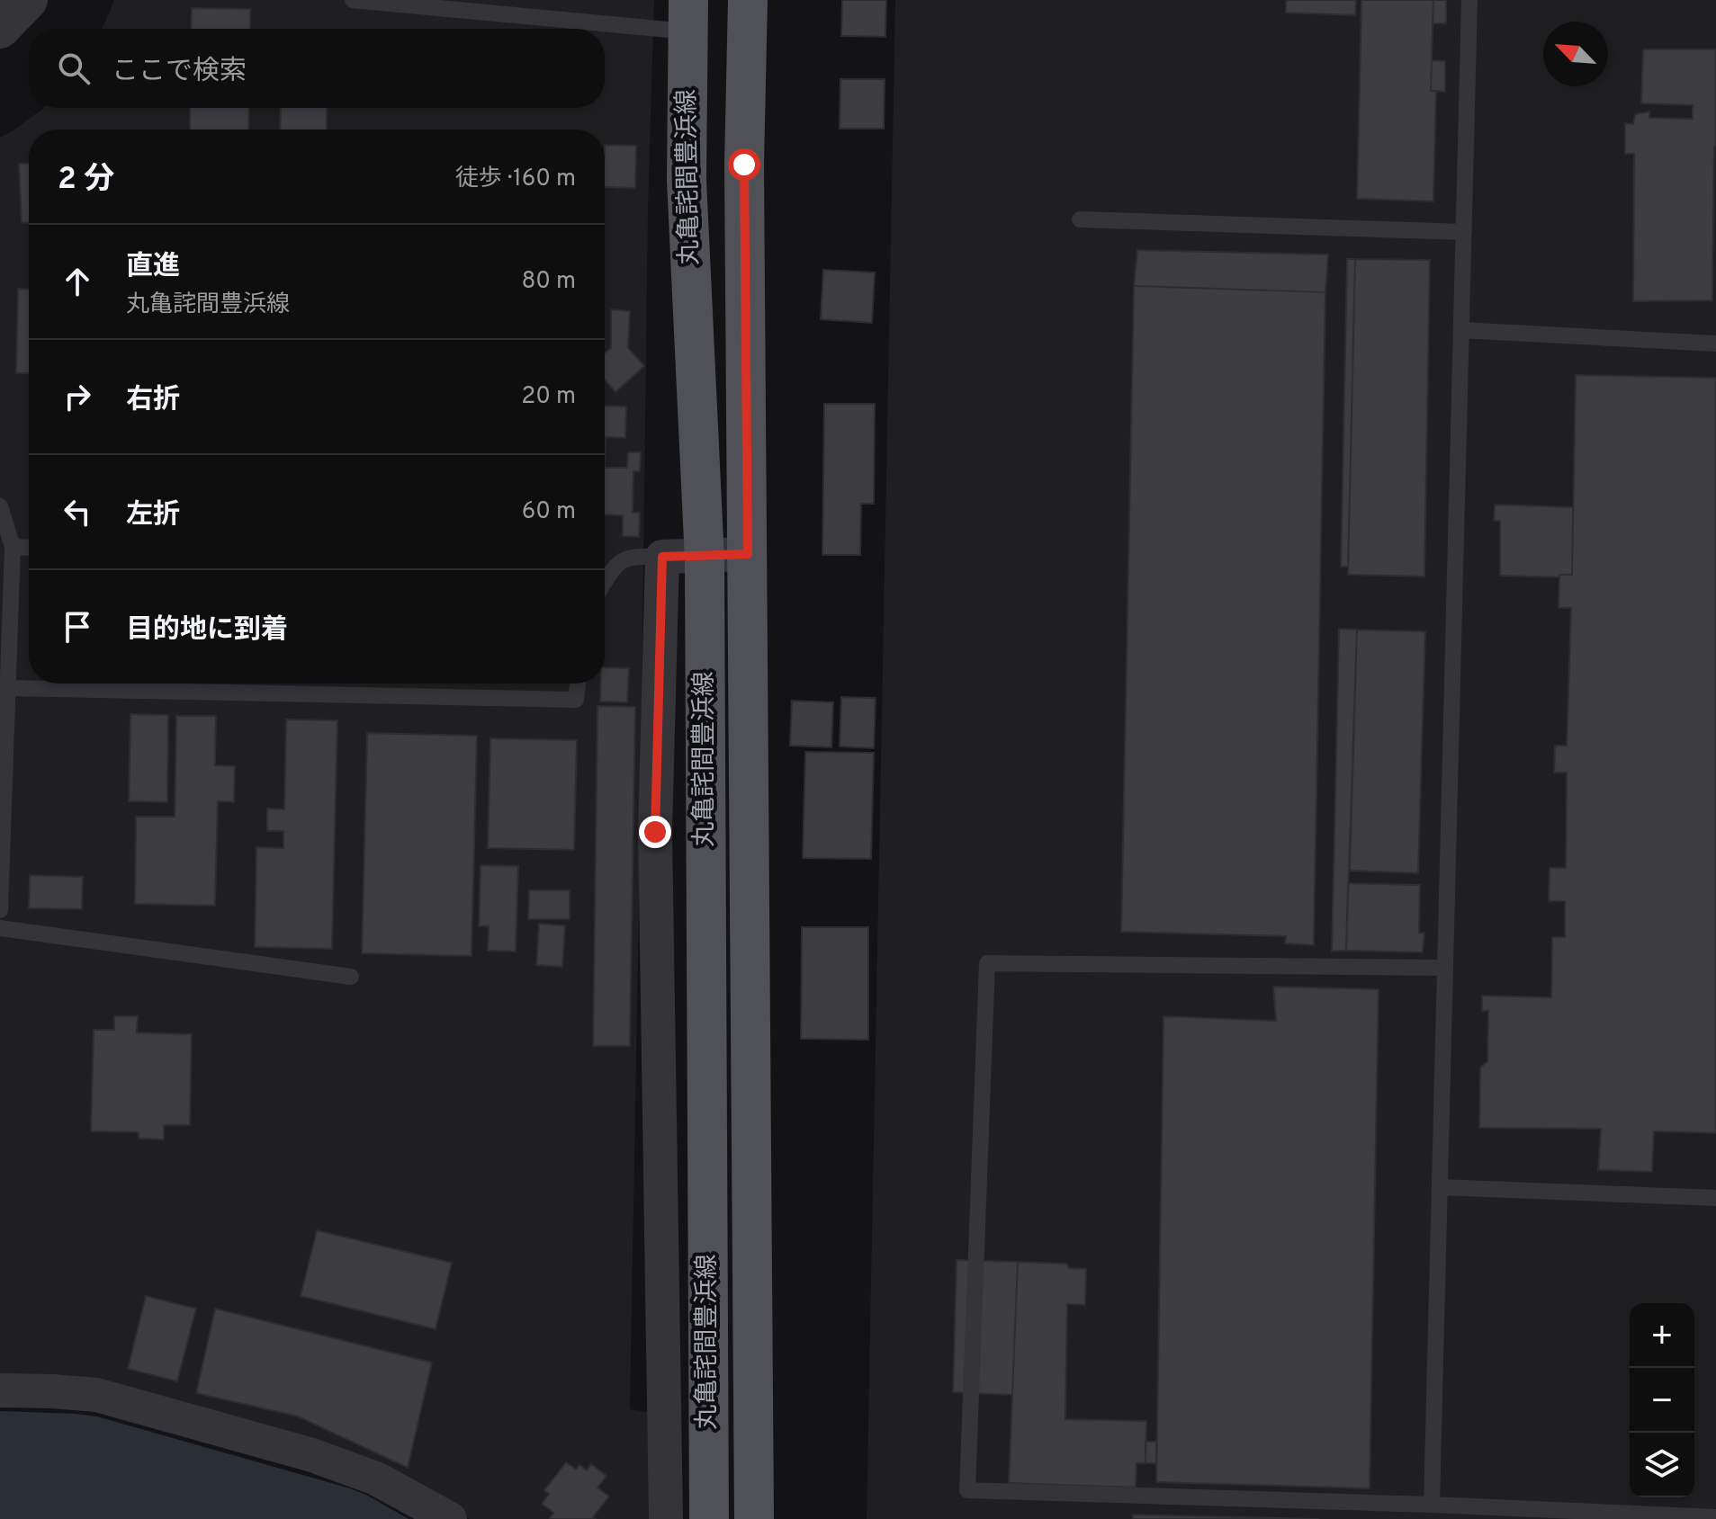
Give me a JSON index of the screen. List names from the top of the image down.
{
  "streets": {
    "main road": ["丸亀詫間豊浜線"]
  },
  "north": "top left",
  "page": {
    "search": "ここで検索",
    "heading": ["2 分", "徒歩 · 160 m"],
    "list": [
      ["直進", "丸亀詫間豊浜線", "80 m"],
      ["右折", "20 m"],
      ["左折", "60 m"],
      "目的地に到着"
    ],
    "map_buttons": ["+", "−"]
  }
}
